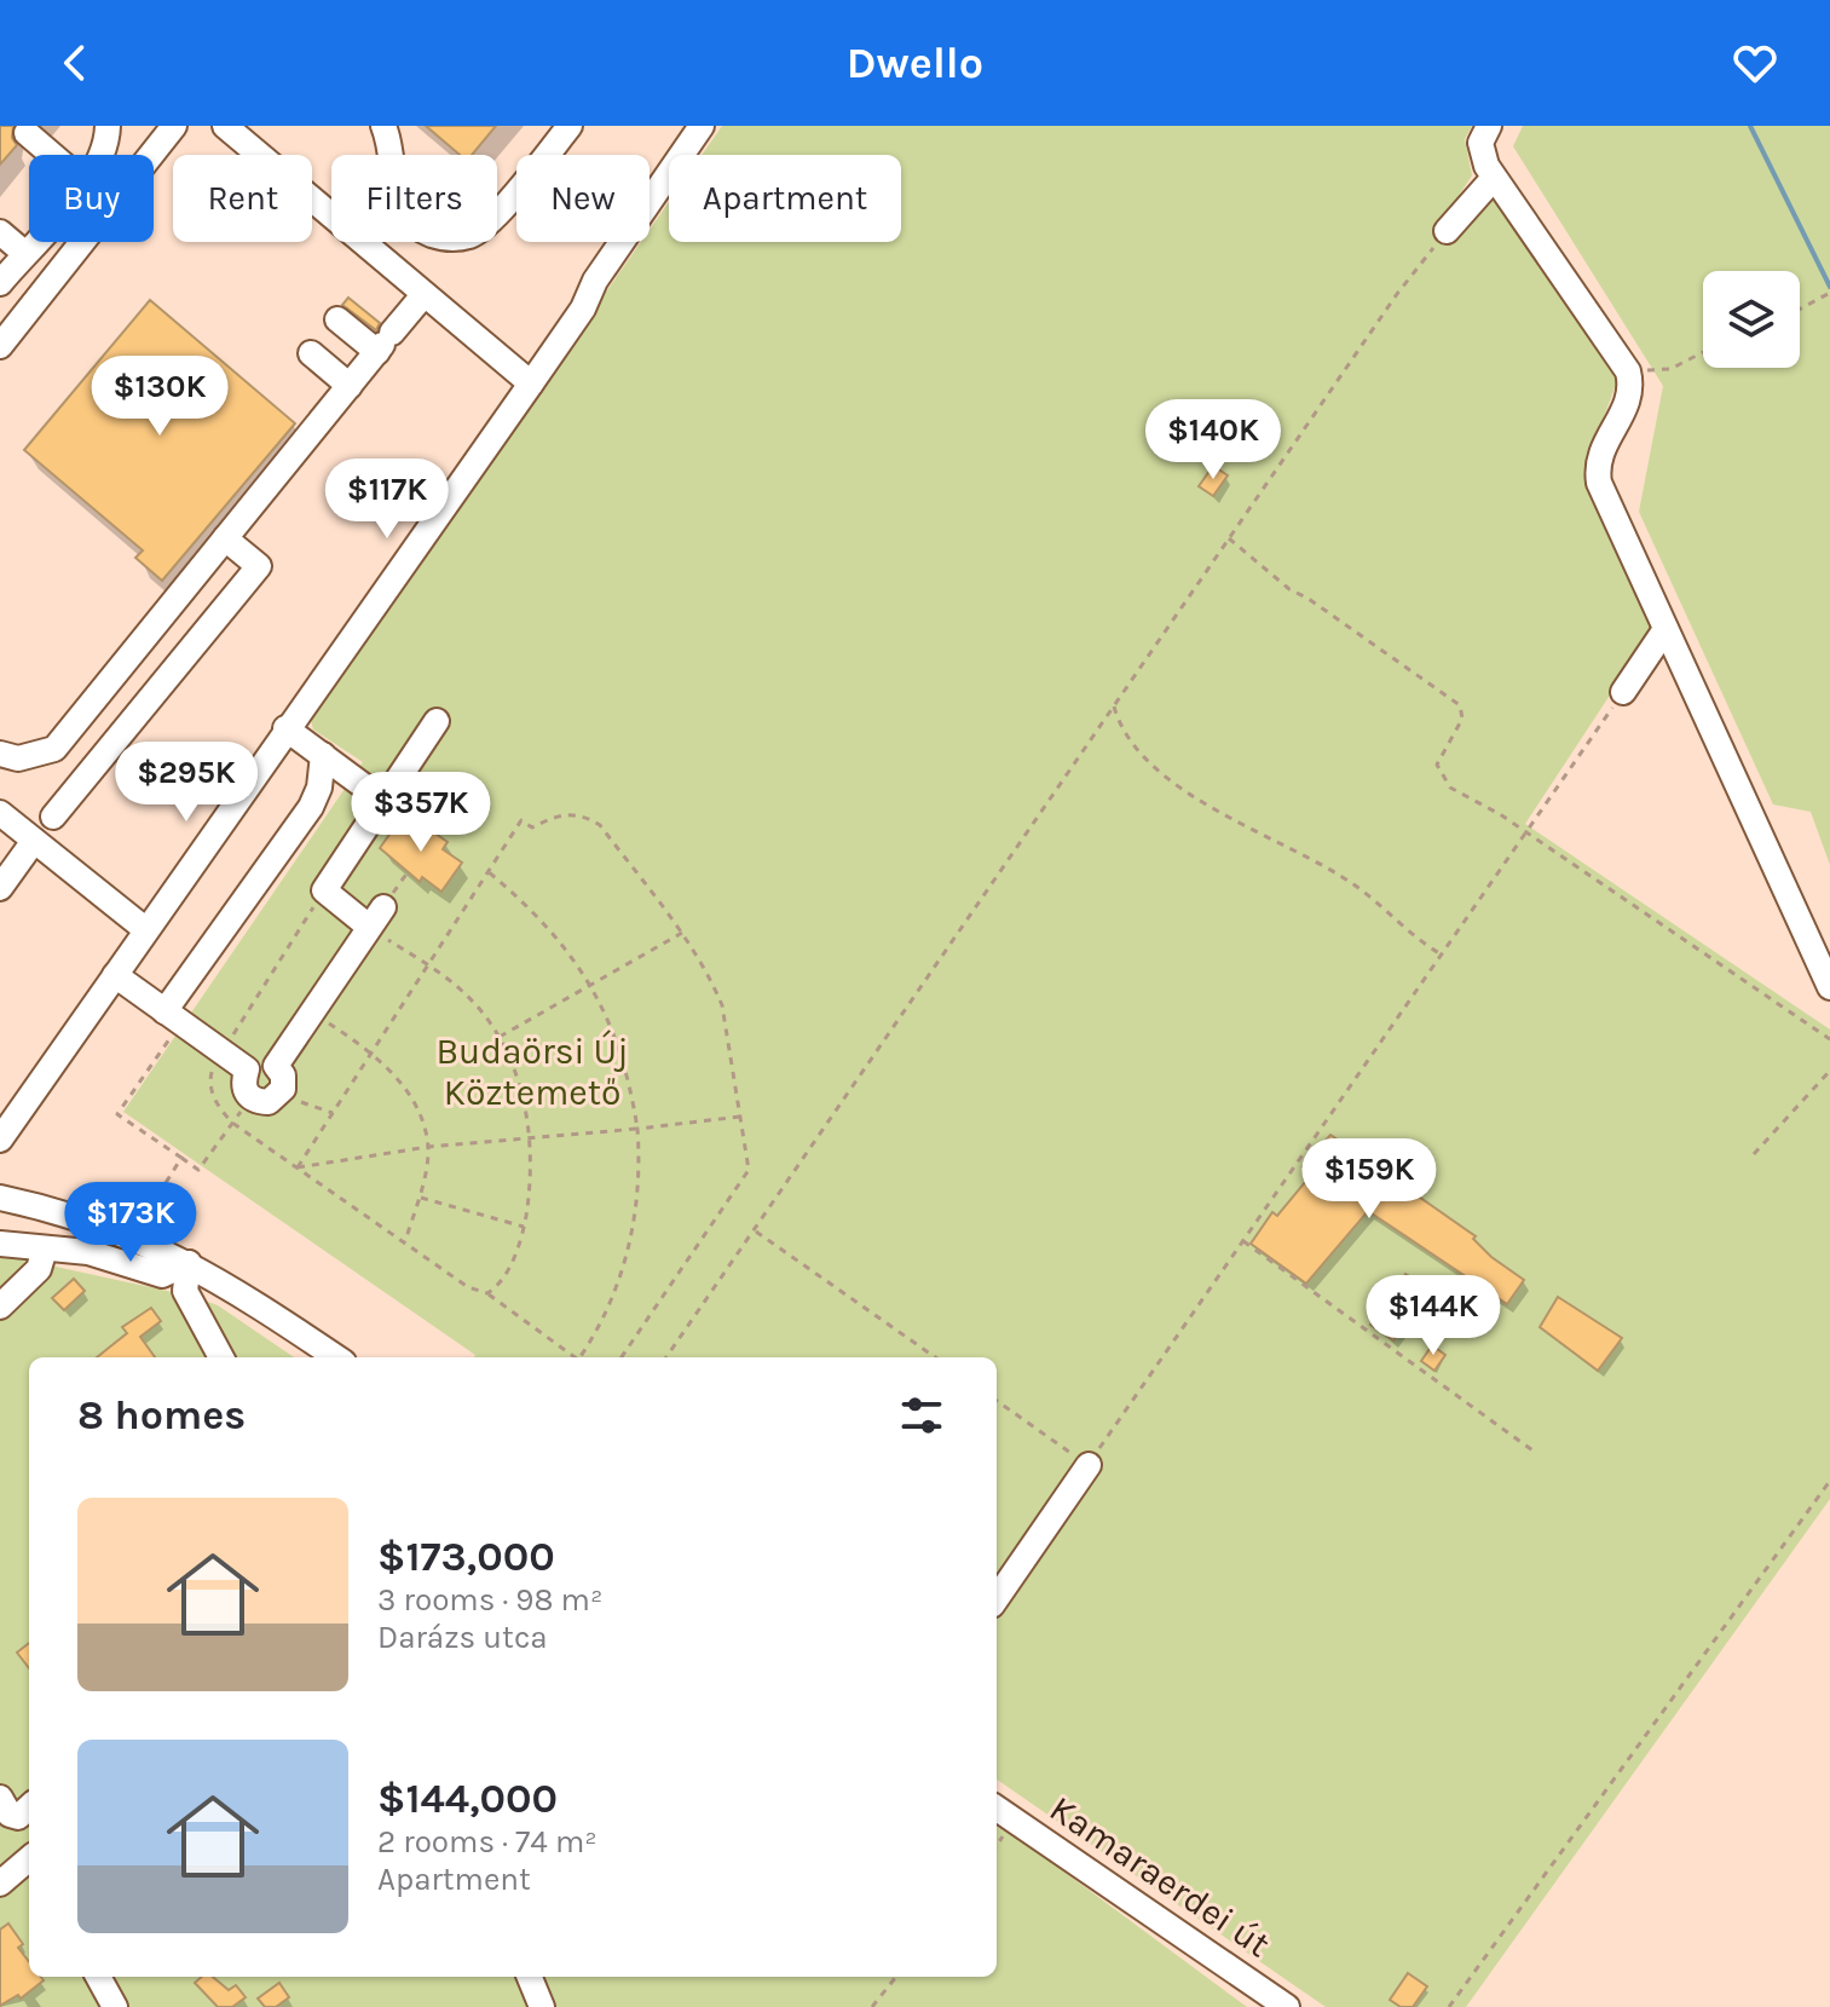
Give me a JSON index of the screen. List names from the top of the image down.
{
  "streets": {
    "street": ["Kamaraerdei út"]
  },
  "parks": ["Budaörsi Új Köztemető"],
  "page": {
    "header": "Dwello",
    "chip": [
      "Buy",
      "Rent",
      "Filters",
      "New",
      "Apartment"
    ],
    "price": [
      "$130K",
      "$140K",
      "$117K",
      "$295K",
      "$357K",
      "$159K",
      "$173K",
      "$144K"
    ],
    "heading": "8 homes",
    "list": [
      {
        "name": "$173,000",
        "note": "3 rooms · 98 m² · Darázs utca"
      },
      {
        "name": "$144,000",
        "note": "2 rooms · 74 m² · Apartment"
      }
    ]
  }
}
